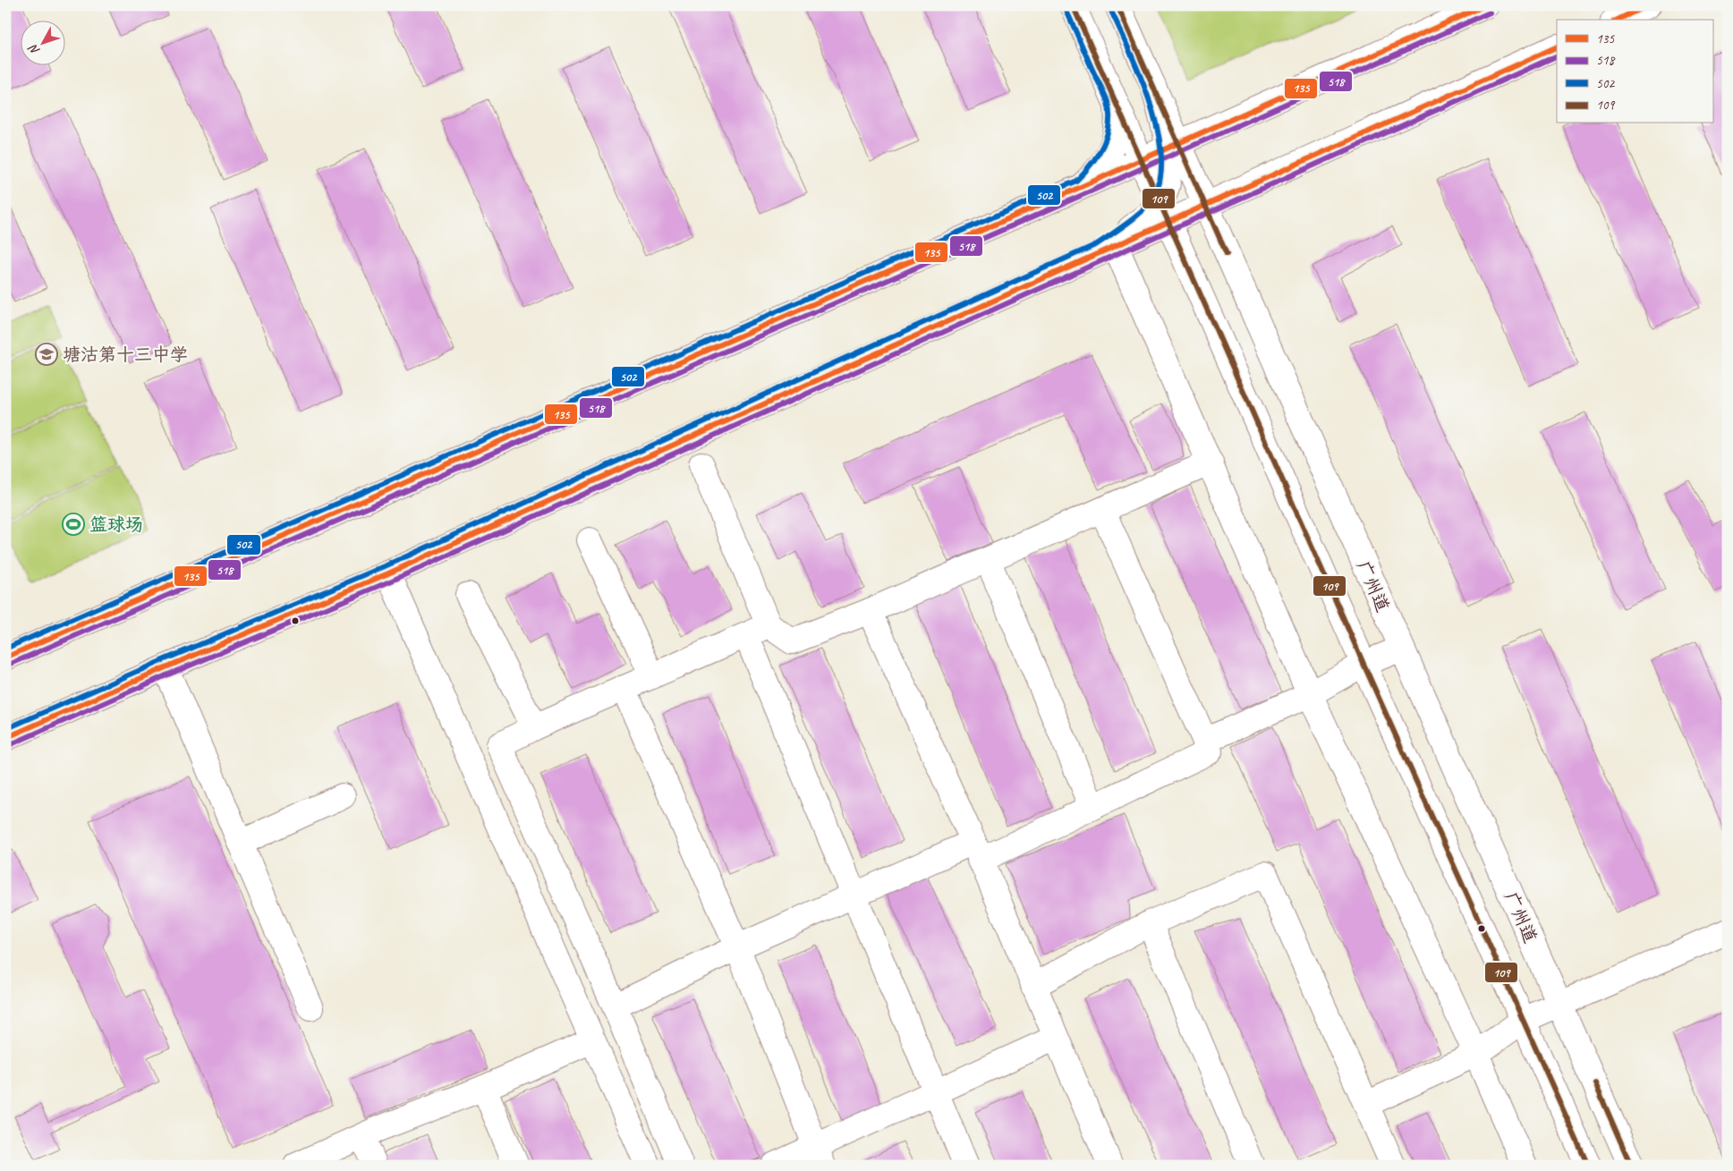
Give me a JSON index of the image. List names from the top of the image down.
{
  "streets": {
    "street": ["广州道"]
  },
  "places": {
    "school or university": ["塘沽第十三中学"],
    "sports": ["篮球场"]
  },
  "lines": [
    "transit line 135",
    "transit line 109",
    "transit line 502",
    "transit line 518"
  ],
  "legend": [
    "135",
    "518",
    "502",
    "109"
  ],
  "north": "bottom left"
}
